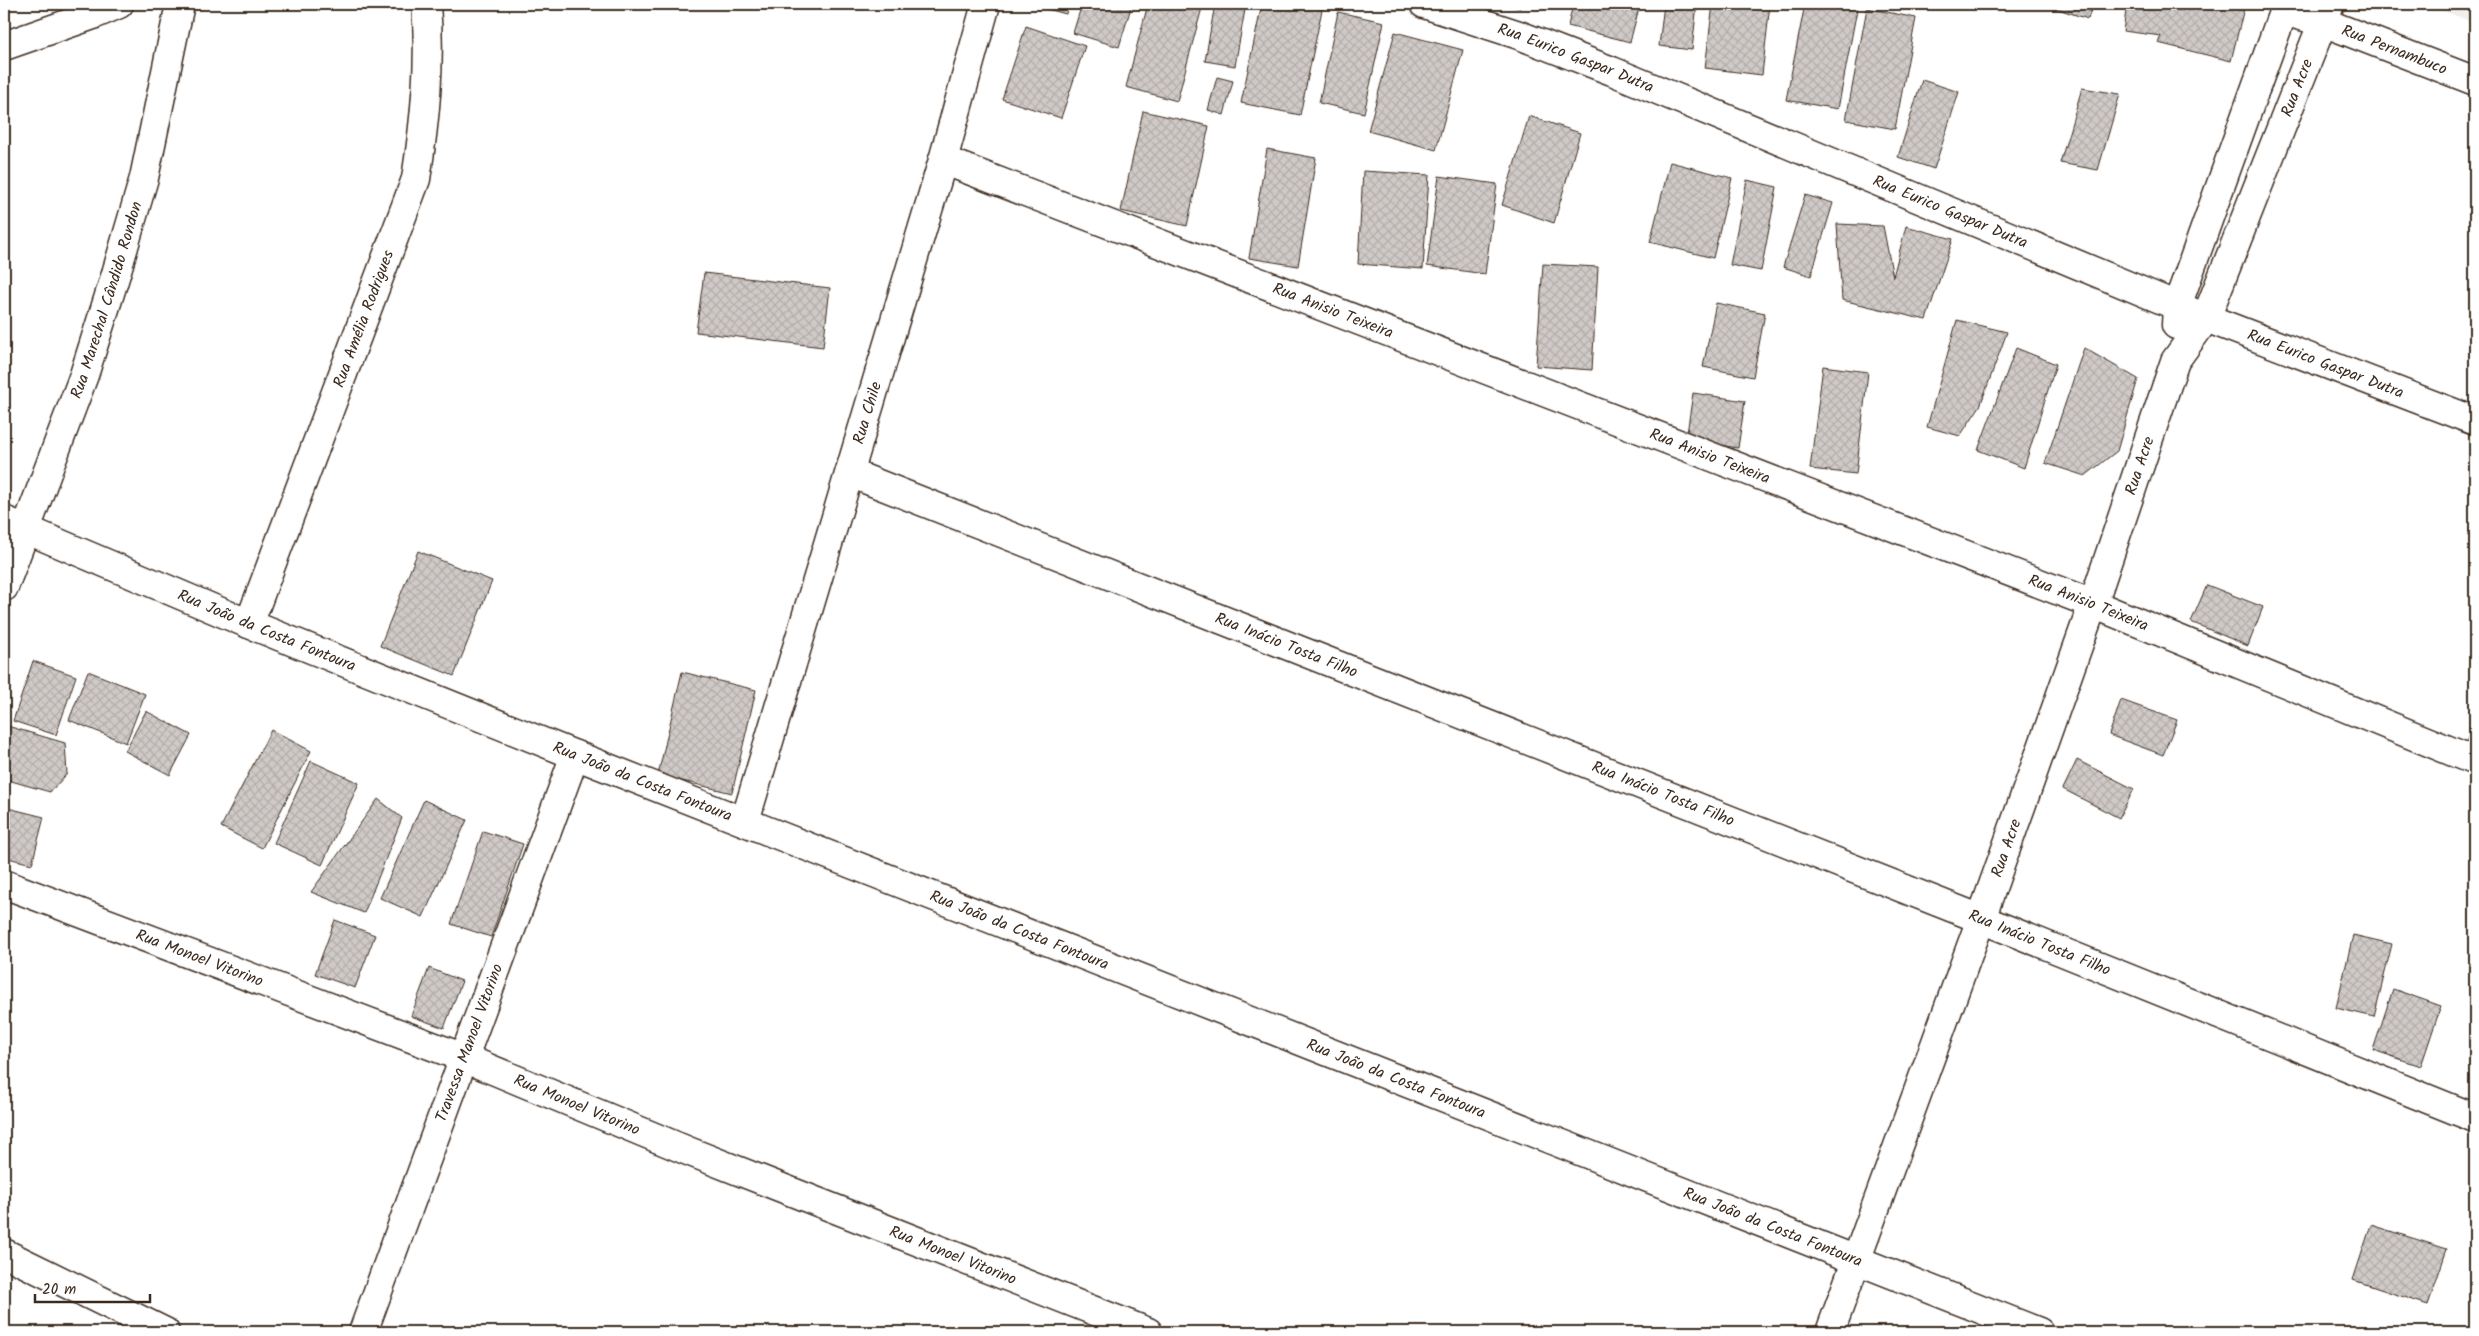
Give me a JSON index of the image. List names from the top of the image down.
{
  "streets": {
    "street": [
      "Rua Pernambuco",
      "Rua Eurico Gaspar Dutra",
      "Rua Acre",
      "Rua Marechal Cândido Rondon",
      "Rua Anisio Teixeira",
      "Rua Amélia Rodrigues",
      "Rua Chile",
      "Rua João da Costa Fontoura",
      "Rua Inácio Tosta Filho",
      "Rua Monoel Vitorino",
      "Travessa Manoel Vitorino"
    ]
  },
  "crossings": [
    ["Rua Pernambuco", "Rua Acre"],
    ["Rua Eurico Gaspar Dutra", "Rua Acre"],
    ["Rua Acre", "Rua Anisio Teixeira"],
    ["Rua Acre", "Rua João da Costa Fontoura"],
    ["Rua Acre", "Rua Inácio Tosta Filho"],
    ["Rua Marechal Cândido Rondon", "Rua João da Costa Fontoura"],
    ["Rua Anisio Teixeira", "Rua Chile"],
    ["Rua Amélia Rodrigues", "Rua João da Costa Fontoura"],
    ["Rua Chile", "Rua João da Costa Fontoura"],
    ["Rua Chile", "Rua Inácio Tosta Filho"],
    ["Rua João da Costa Fontoura", "Travessa Manoel Vitorino"],
    ["Rua Monoel Vitorino", "Travessa Manoel Vitorino"]
  ],
  "scale_bar": "20 m"
}
